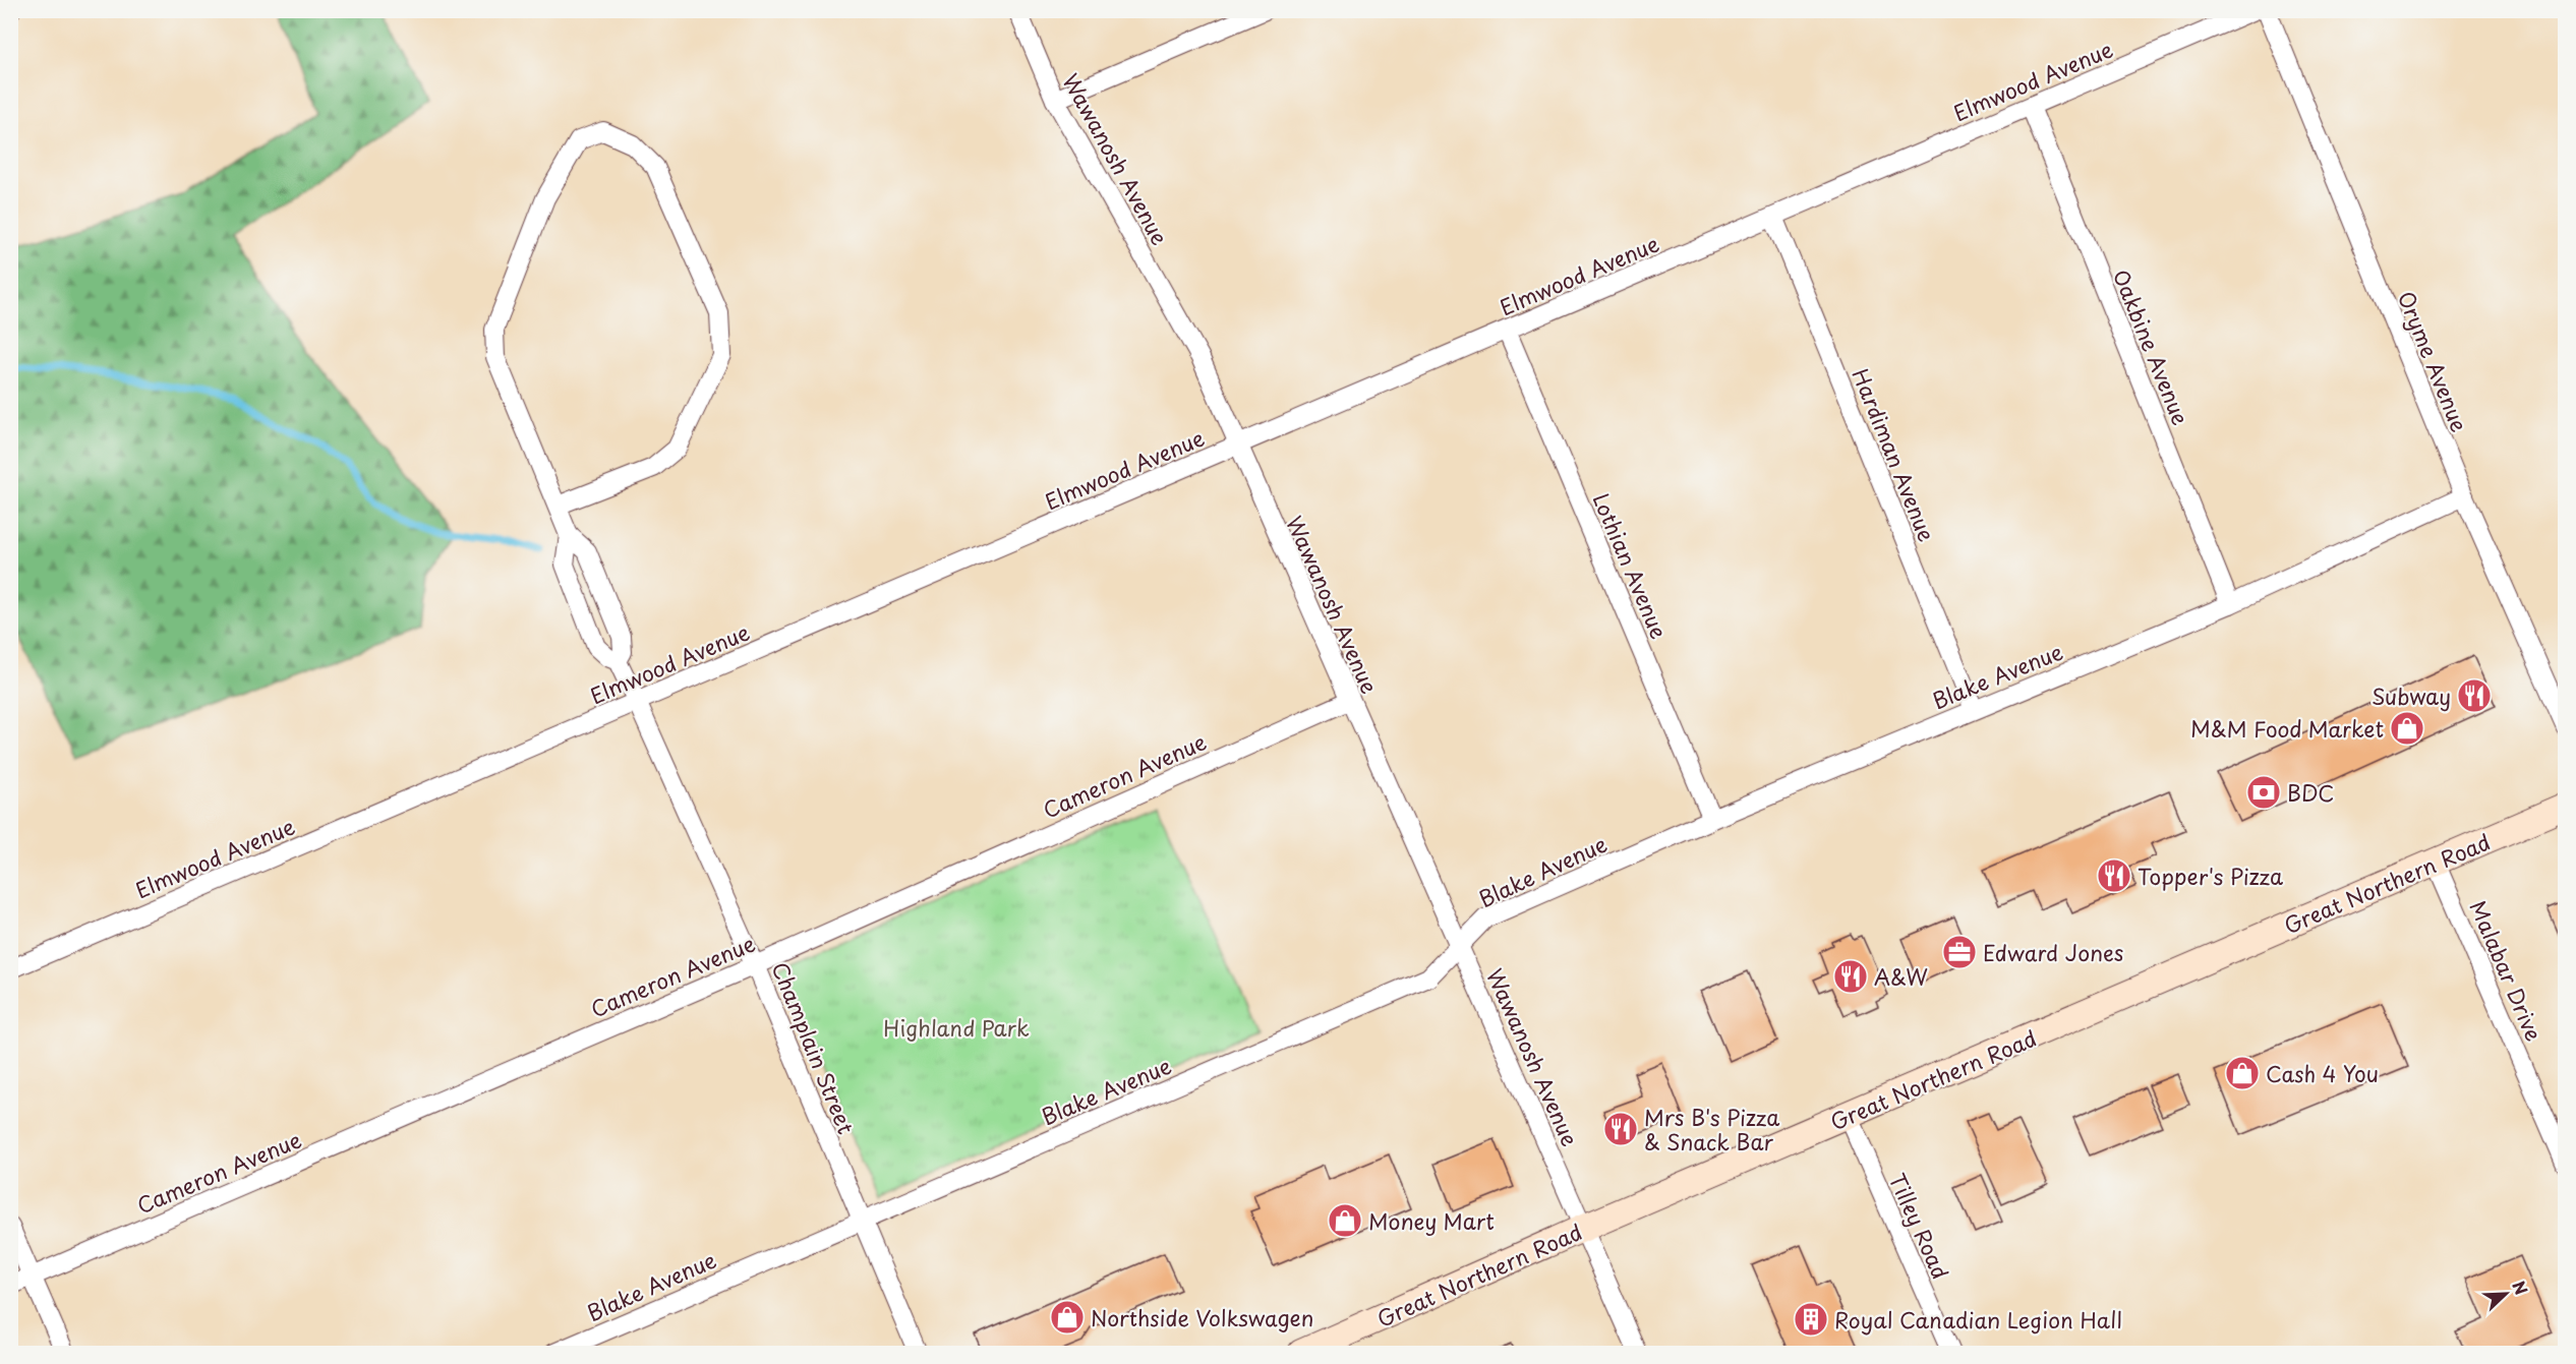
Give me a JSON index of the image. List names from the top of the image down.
{
  "streets": {
    "main road": ["Great Northern Road"],
    "street": [
      "Elmwood Avenue",
      "Wawanosh Avenue",
      "Oakbine Avenue",
      "Oryme Avenue",
      "Hardiman Avenue",
      "Lothian Avenue",
      "Blake Avenue",
      "Cameron Avenue",
      "Malabar Drive",
      "Champlain Street",
      "Tilley Road"
    ]
  },
  "crossings": [
    ["Elmwood Avenue", "Wawanosh Avenue"],
    ["Elmwood Avenue", "Oakbine Avenue"],
    ["Elmwood Avenue", "Hardiman Avenue"],
    ["Elmwood Avenue", "Lothian Avenue"],
    ["Elmwood Avenue", "Champlain Street"],
    ["Wawanosh Avenue", "Blake Avenue"],
    ["Wawanosh Avenue", "Cameron Avenue"],
    ["Wawanosh Avenue", "Great Northern Road"],
    ["Oakbine Avenue", "Blake Avenue"],
    ["Oryme Avenue", "Blake Avenue"],
    ["Hardiman Avenue", "Blake Avenue"],
    ["Lothian Avenue", "Blake Avenue"],
    ["Blake Avenue", "Champlain Street"],
    ["Cameron Avenue", "Champlain Street"],
    ["Great Northern Road", "Malabar Drive"],
    ["Great Northern Road", "Tilley Road"]
  ],
  "parks": ["Highland Park"],
  "places": {
    "restaurant": [
      "Subway",
      "Topper's Pizza",
      "A&W",
      "Mrs B's Pizza & Snack Bar"
    ],
    "shop": [
      "M&M Food Market",
      "Cash 4 You",
      "Money Mart",
      "Northside Volkswagen"
    ],
    "bank": ["BDC"],
    "office": ["Edward Jones"],
    "building": ["Royal Canadian Legion Hall"]
  },
  "north": "top right"
}
